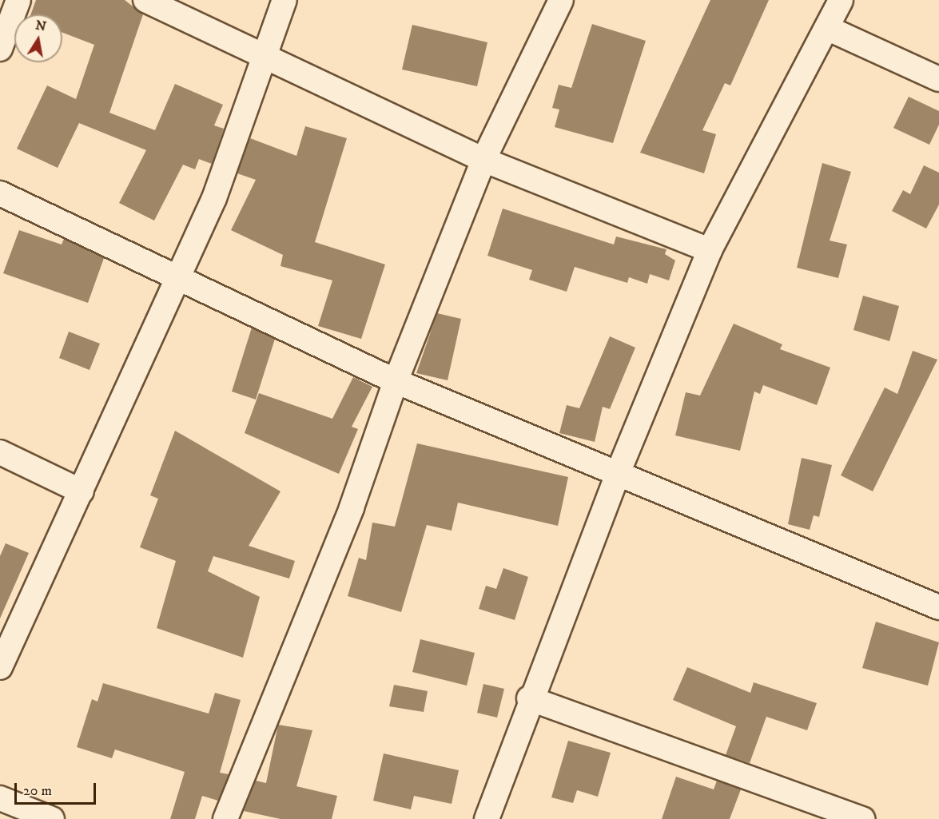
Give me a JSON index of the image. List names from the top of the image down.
{
  "scale_bar": "20 m",
  "north": "top"
}
